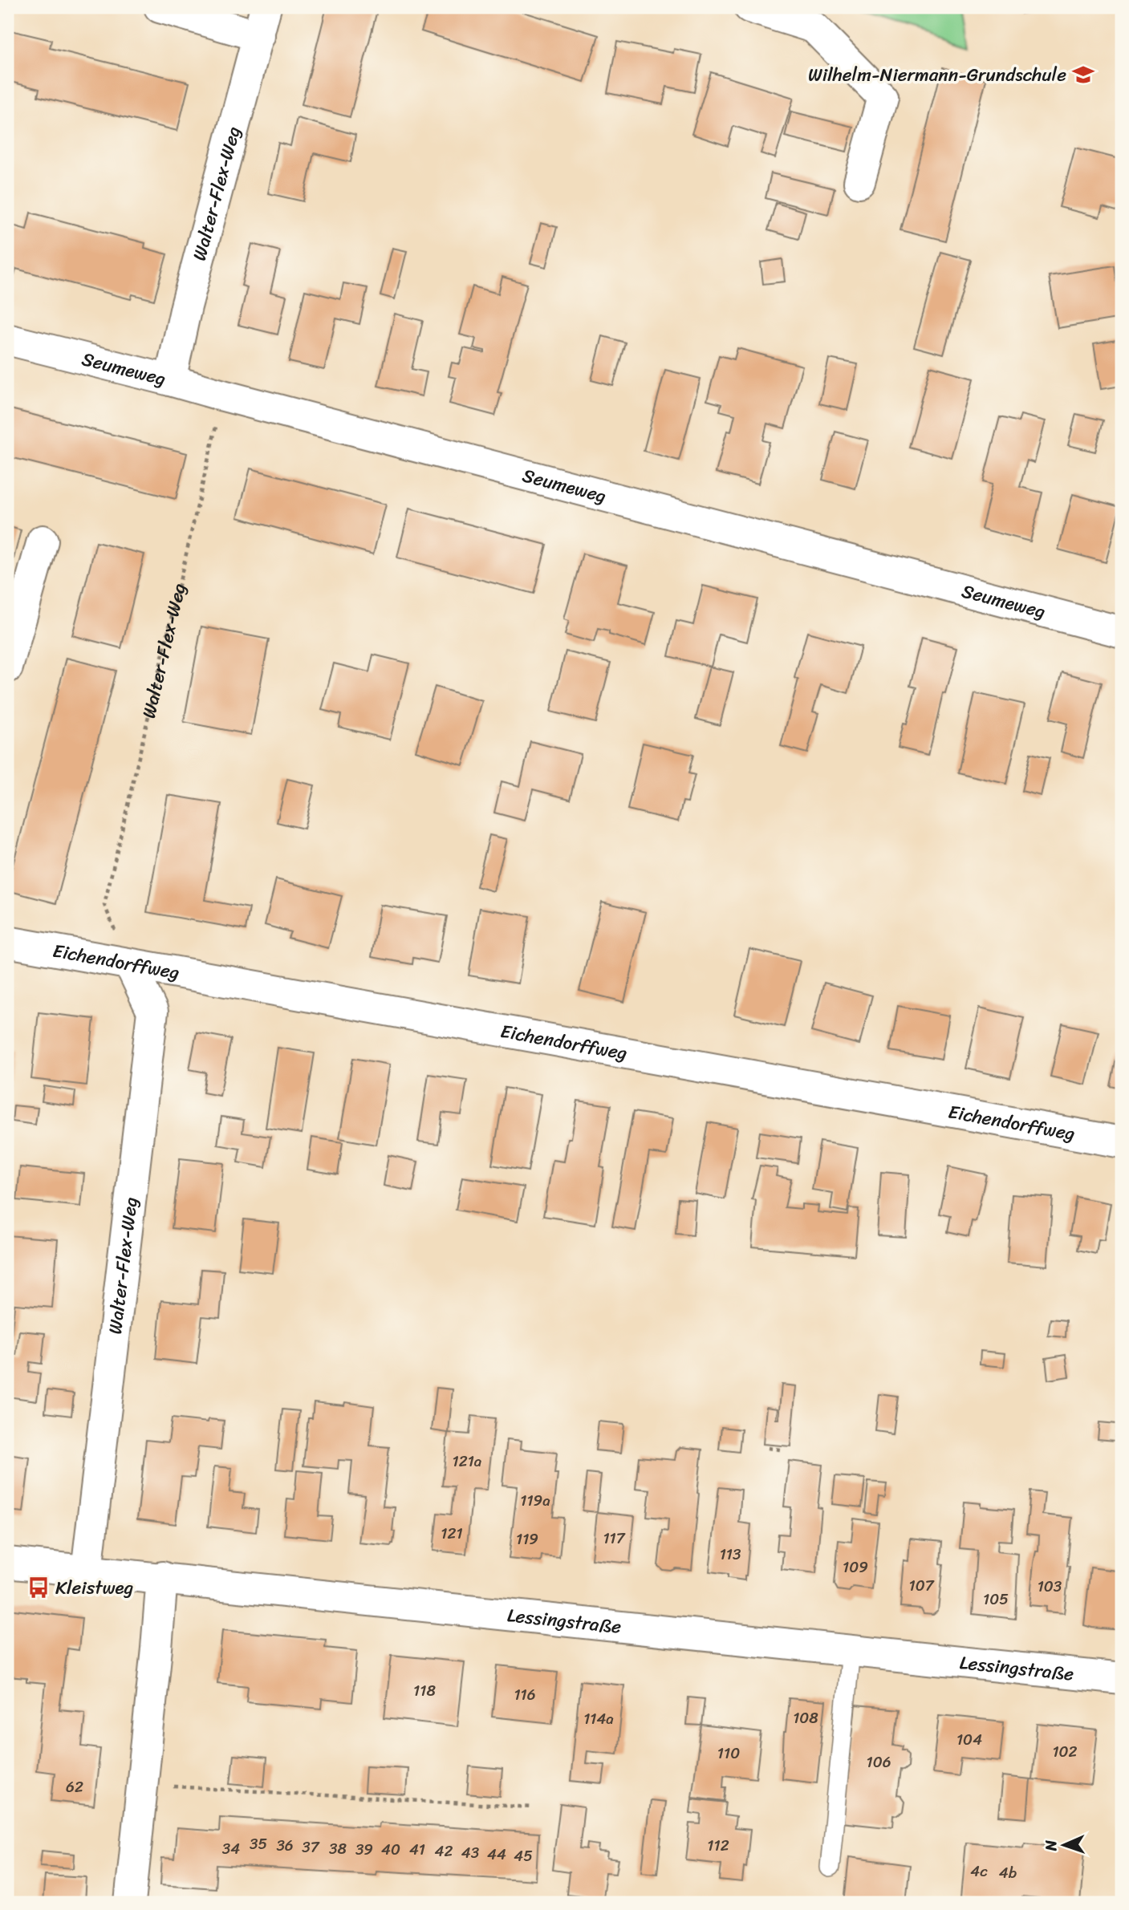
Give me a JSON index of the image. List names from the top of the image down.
{
  "streets": {
    "street": [
      "Walter-Flex-Weg",
      "Seumeweg",
      "Eichendorffweg",
      "Lessingstraße"
    ]
  },
  "crossings": [
    ["Walter-Flex-Weg", "Seumeweg"],
    ["Walter-Flex-Weg", "Eichendorffweg"],
    ["Walter-Flex-Weg", "Lessingstraße"]
  ],
  "places": {
    "school or university": ["Wilhelm-Niermann-Grundschule"],
    "bus stop": ["Kleistweg"]
  },
  "house_numbers": [
    "121a",
    "119a",
    "121",
    "117",
    "119",
    "113",
    "109",
    "107",
    "103",
    "105",
    "118",
    "116",
    "108",
    "114a",
    "104",
    "102",
    "110",
    "106",
    "62",
    "35",
    "36",
    "112",
    "37",
    "34",
    "38",
    "39",
    "40",
    "41",
    "42",
    "43",
    "44",
    "45",
    "4c",
    "4b"
  ],
  "north": "left"
}
